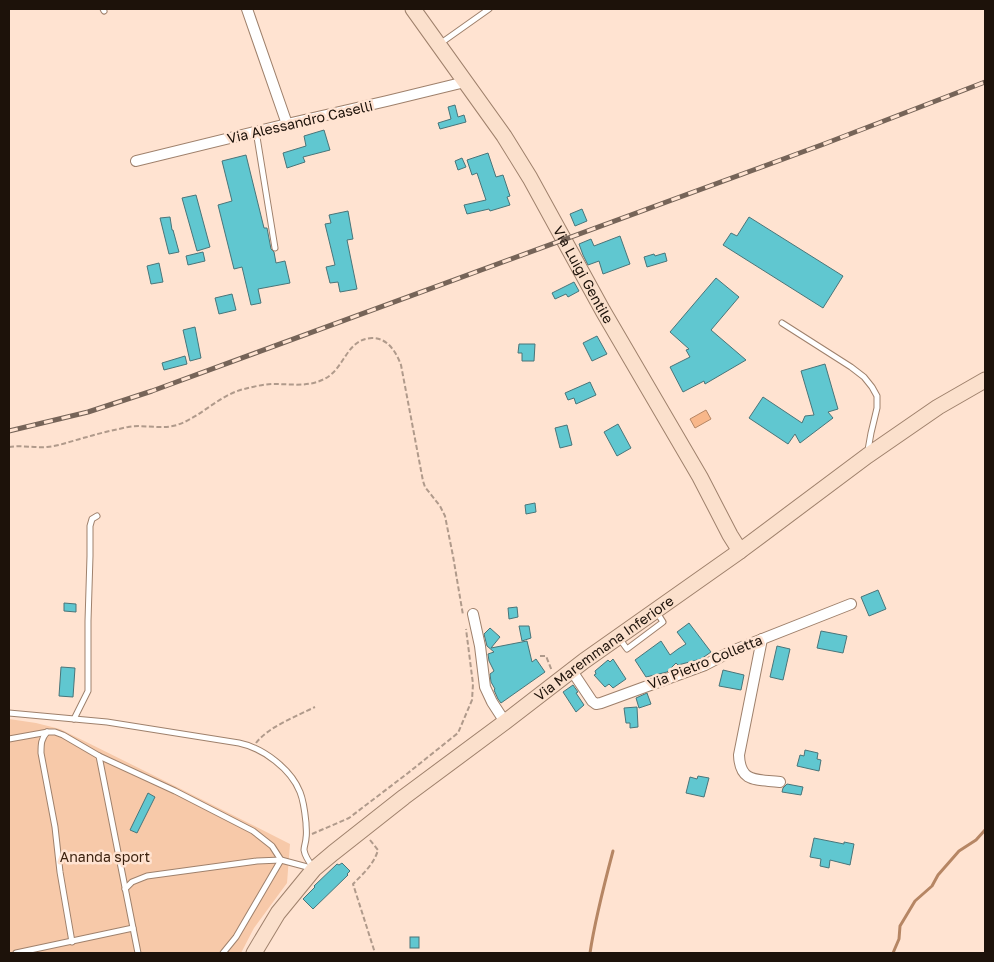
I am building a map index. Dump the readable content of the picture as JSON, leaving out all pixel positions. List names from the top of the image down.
{
  "streets": {
    "main road": ["Via Luigi Gentile", "Via Maremmana Inferiore"],
    "street": ["Via Alessandro Caselli", "Via Pietro Colletta"]
  },
  "crossings": [
    ["Via Alessandro Caselli", "Via Luigi Gentile"],
    ["Via Luigi Gentile", "Via Maremmana Inferiore"],
    ["Via Maremmana Inferiore", "Via Pietro Colletta"]
  ],
  "parks": ["Ananda sport"]
}
